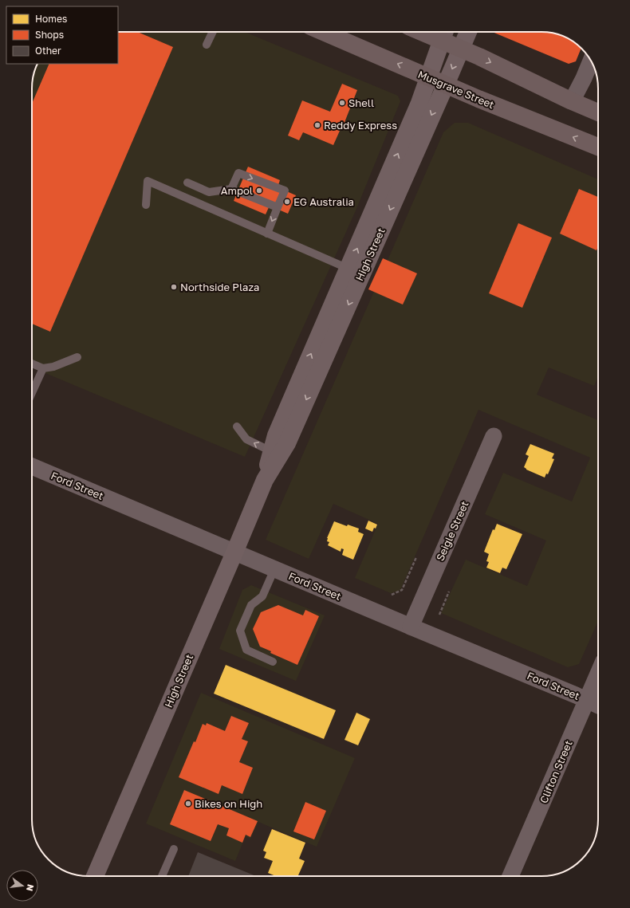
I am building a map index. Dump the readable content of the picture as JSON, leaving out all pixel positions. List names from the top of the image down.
{
  "streets": {
    "main road": ["Musgrave Street", "High Street"],
    "street": ["Ford Street", "Seigle Street", "Clifton Street"]
  },
  "crossings": [
    ["Musgrave Street", "High Street"],
    ["High Street", "Ford Street"],
    ["Ford Street", "Seigle Street"],
    ["Ford Street", "Clifton Street"]
  ],
  "places": [
    "Shell",
    "Reddy Express",
    "Ampol",
    "EG Australia",
    "Northside Plaza",
    "Bikes on High"
  ],
  "legend": ["Homes", "Shops", "Other"],
  "north": "right"
}
